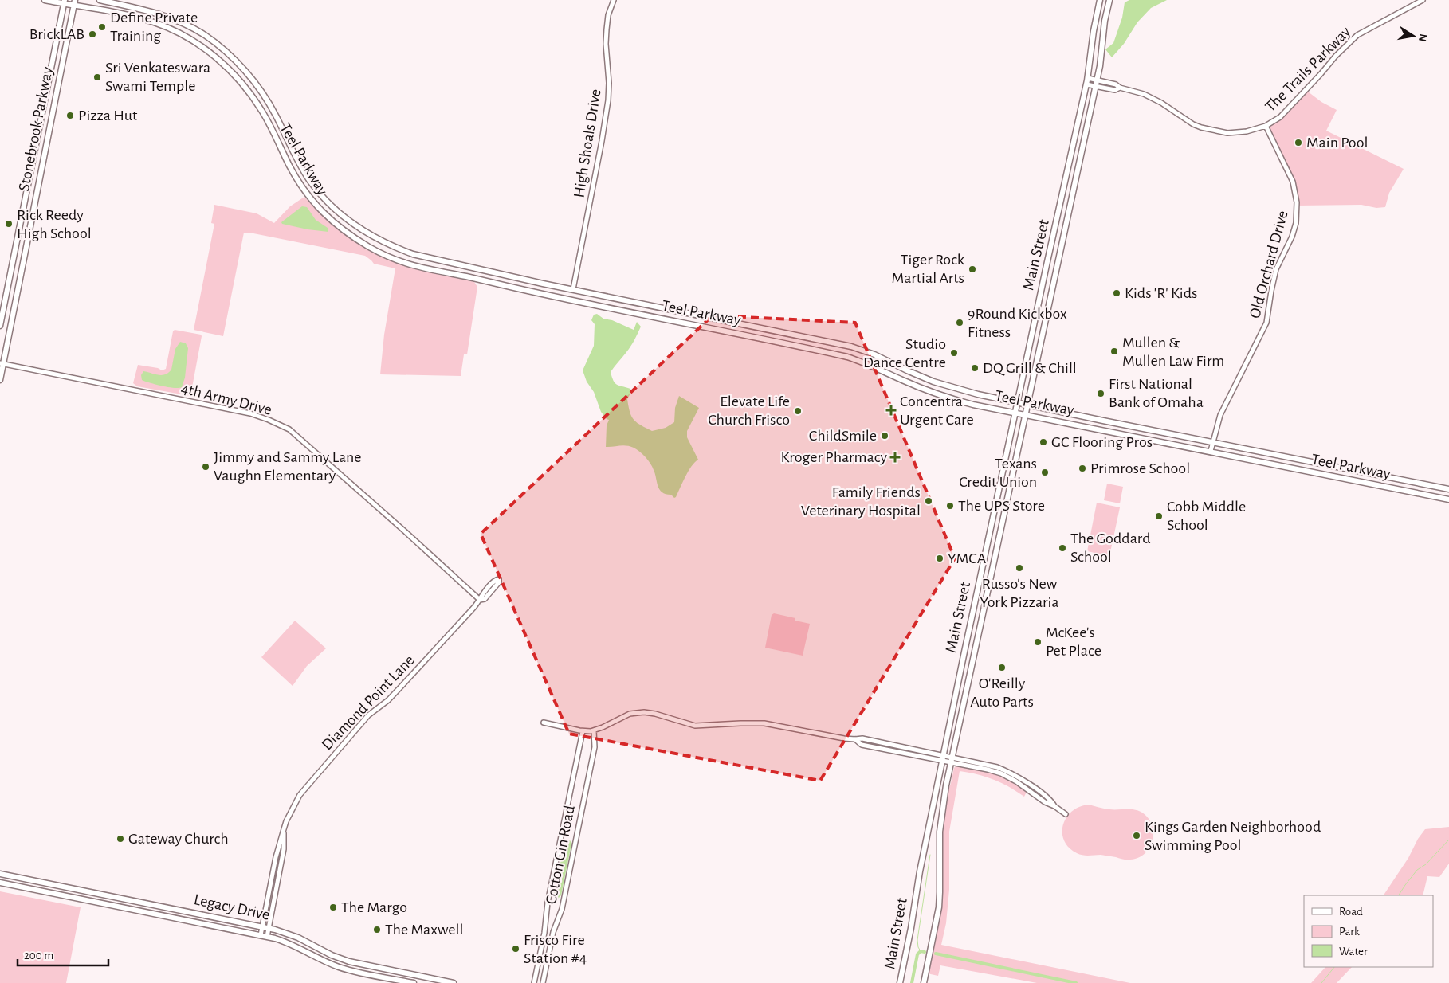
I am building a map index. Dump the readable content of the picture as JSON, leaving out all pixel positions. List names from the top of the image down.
{
  "streets": {
    "main road": [
      "Stonebrook Parkway",
      "Teel Parkway",
      "Main Street",
      "Legacy Drive"
    ],
    "street": [
      "The Trails Parkway",
      "High Shoals Drive",
      "Old Orchard Drive",
      "4th Army Drive",
      "Diamond Point Lane",
      "Cotton Gin Road"
    ]
  },
  "crossings": [
    ["The Trails Parkway", "Main Street"],
    ["The Trails Parkway", "Old Orchard Drive"],
    ["Stonebrook Parkway", "Teel Parkway"],
    ["Stonebrook Parkway", "4th Army Drive"],
    ["High Shoals Drive", "Teel Parkway"],
    ["Teel Parkway", "Main Street"],
    ["Teel Parkway", "Old Orchard Drive"],
    ["4th Army Drive", "Diamond Point Lane"],
    ["Diamond Point Lane", "Legacy Drive"]
  ],
  "places": {
    "other": [
      "Define Private Training",
      "BrickLAB",
      "Sri Venkateswara Swami Temple",
      "Pizza Hut",
      "Main Pool",
      "Rick Reedy High School",
      "Tiger Rock Martial Arts",
      "Kids 'R' Kids",
      "9Round Kickbox Fitness",
      "Mullen & Mullen Law Firm",
      "Studio Dance Centre",
      "DQ Grill & Chill",
      "First National Bank of Omaha",
      "Elevate Life Church Frisco",
      "ChildSmile",
      "GC Flooring Pros",
      "Jimmy and Sammy Lane Vaughn Elementary",
      "Primrose School",
      "Texans Credit Union",
      "Family Friends Veterinary Hospital",
      "The UPS Store",
      "Cobb Middle School",
      "The Goddard School",
      "YMCA",
      "Russo's New York Pizzaria",
      "McKee's Pet Place",
      "O'Reilly Auto Parts",
      "Kings Garden Neighborhood Swimming Pool",
      "Gateway Church",
      "The Margo",
      "The Maxwell",
      "Frisco Fire Station #4"
    ],
    "health": ["Concentra Urgent Care", "Kroger Pharmacy"]
  },
  "legend": ["Road", "Park", "Water"],
  "scale_bar": "200 m",
  "north": "right"
}
